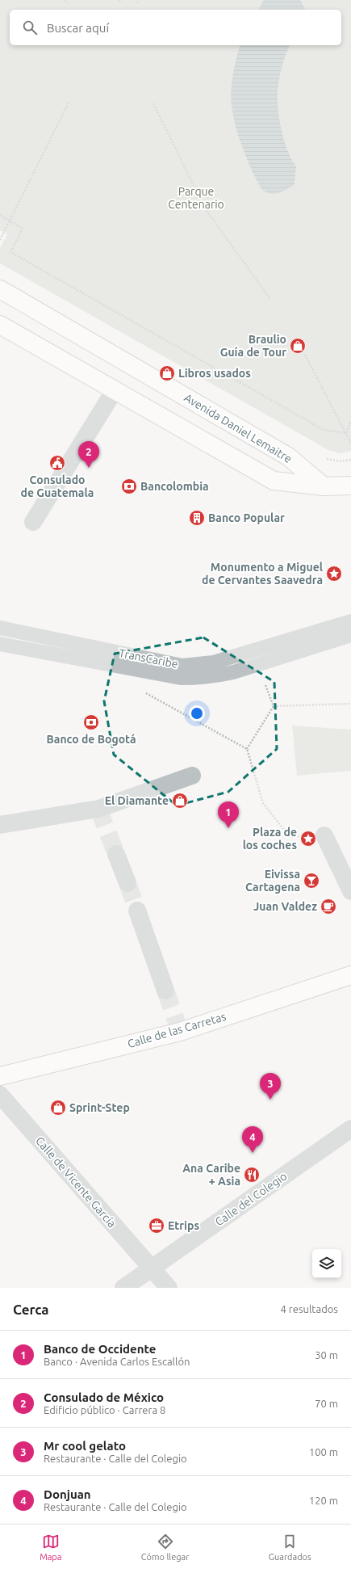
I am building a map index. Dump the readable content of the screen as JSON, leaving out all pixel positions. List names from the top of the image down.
{
  "streets": {
    "main road": ["Avenida Daniel Lemaitre", "Calle de las Carretas"],
    "street": ["Calle de Vicente García", "Calle del Colegio"],
    "lane": ["TransCaribe"]
  },
  "crossings": [
    ["Calle de Vicente García", "Calle del Colegio"]
  ],
  "parks": ["Parque Centenario"],
  "places": {
    "shop": [
      "Braulio Guía de Tour",
      "Libros usados",
      "El Diamante",
      "Sprint-Step"
    ],
    "public building": ["Consulado de Guatemala"],
    "bank": ["Bancolombia", "Banco de Bogotá"],
    "building": ["Banco Popular"],
    "place": ["Monumento a Miguel de Cervantes Saavedra", "Plaza de los coches"],
    "bar": ["Eivissa Cartagena"],
    "cafe": ["Juan Valdez"],
    "restaurant": ["Ana Caribe + Asia"],
    "office": ["Etrips"]
  },
  "page": {
    "search": "Buscar aquí",
    "pins": [
      "2",
      "1",
      "3",
      "4"
    ],
    "heading": ["Cerca", "4 resultados"],
    "list": [
      {
        "mark": "1",
        "name": "Banco de Occidente",
        "note": "Banco · Avenida Carlos Escallón",
        "value": "30 m"
      },
      {
        "mark": "2",
        "name": "Consulado de México",
        "note": "Edificio público · Carrera 8",
        "value": "70 m"
      },
      {
        "mark": "3",
        "name": "Mr cool gelato",
        "note": "Restaurante · Calle del Colegio",
        "value": "100 m"
      },
      {
        "mark": "4",
        "name": "Donjuan",
        "note": "Restaurante · Calle del Colegio",
        "value": "120 m"
      }
    ],
    "nav": ["Mapa", "Cómo llegar", "Guardados"]
  }
}
